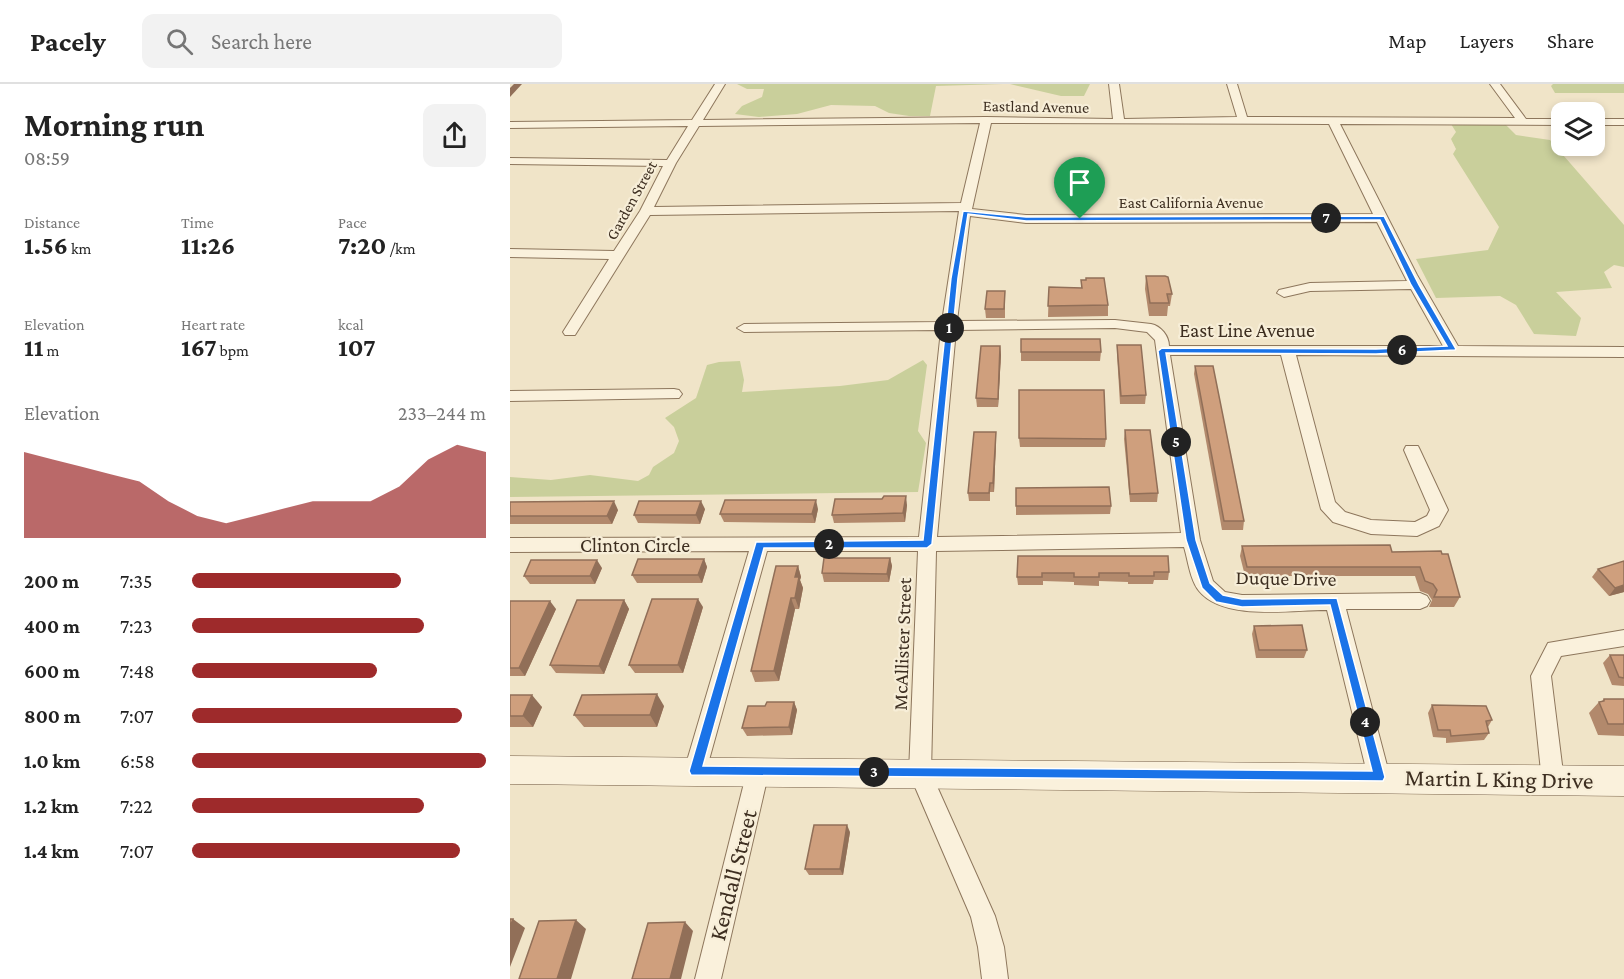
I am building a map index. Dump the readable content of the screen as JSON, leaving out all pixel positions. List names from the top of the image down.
{
  "streets": {
    "main road": ["Martin L King Drive"],
    "street": [
      "Eastland Avenue",
      "Garden Street",
      "East California Avenue",
      "East Line Avenue",
      "Clinton Circle",
      "Duque Drive",
      "McAllister Street",
      "Kendall Street"
    ]
  },
  "crossings": [
    ["Eastland Avenue", "Garden Street"],
    ["Eastland Avenue", "McAllister Street"],
    ["Garden Street", "East California Avenue"],
    ["East California Avenue", "McAllister Street"],
    ["East Line Avenue", "Duque Drive"],
    ["East Line Avenue", "McAllister Street"],
    ["Clinton Circle", "McAllister Street"],
    ["McAllister Street", "Martin L King Drive"],
    ["Martin L King Drive", "Kendall Street"]
  ],
  "page": {
    "header": "Pacely",
    "search": "Search here",
    "nav": ["Map", "Layers", "Share"],
    "heading": ["Morning run", "08:59"],
    "stats": [
      ["Distance", "1.56 km"],
      ["Time", "11:26"],
      ["Pace", "7:20 /km"],
      ["Elevation", "11 m"],
      ["Heart rate", "167 bpm"],
      ["kcal", "107"]
    ],
    "pins": [
      "7",
      "1",
      "6",
      "5",
      "2",
      "4",
      "3"
    ],
    "chart": ["Elevation", "233–244 m"],
    "list": [
      {
        "name": "200 m",
        "note": "7:35"
      },
      {
        "name": "400 m",
        "note": "7:23"
      },
      {
        "name": "600 m",
        "note": "7:48"
      },
      {
        "name": "800 m",
        "note": "7:07"
      },
      {
        "name": "1.0 km",
        "note": "6:58"
      },
      {
        "name": "1.2 km",
        "note": "7:22"
      },
      {
        "name": "1.4 km",
        "note": "7:07"
      }
    ]
  }
}
